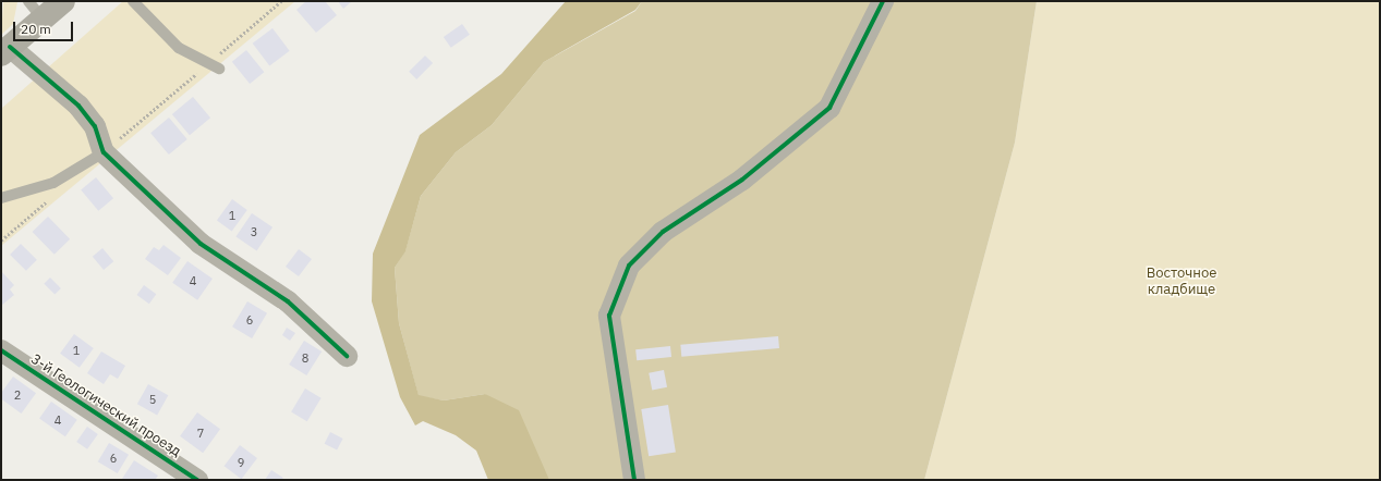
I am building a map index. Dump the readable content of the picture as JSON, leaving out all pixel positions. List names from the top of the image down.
{
  "streets": {
    "street": ["3-й Геологический проезд"]
  },
  "parks": ["Восточное кладбище"],
  "house_numbers": [
    "1",
    "3",
    "4",
    "6",
    "1",
    "8",
    "2",
    "5",
    "4",
    "7",
    "6",
    "9"
  ],
  "scale_bar": "20 m"
}
